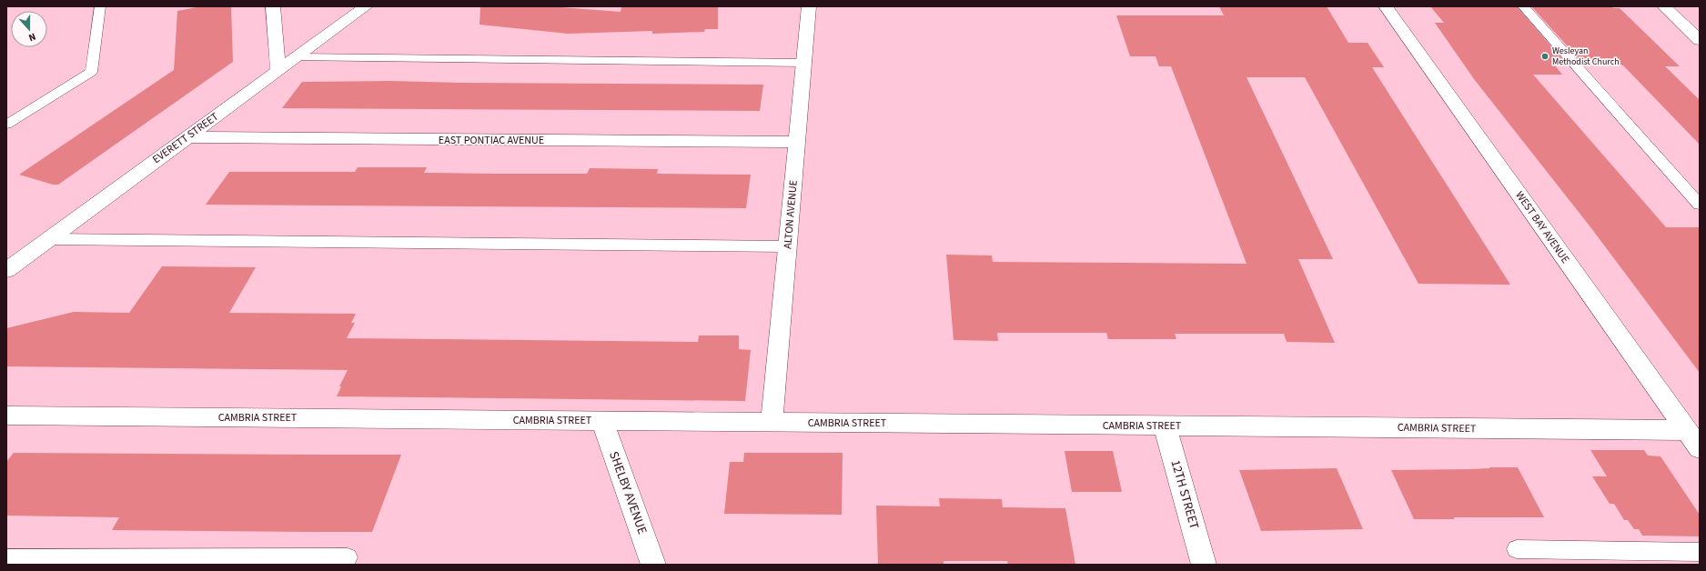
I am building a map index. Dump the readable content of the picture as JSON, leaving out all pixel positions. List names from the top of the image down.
{
  "streets": {
    "street": [
      "EVERETT STREET",
      "EAST PONTIAC AVENUE",
      "ALTON AVENUE",
      "WEST BAY AVENUE",
      "CAMBRIA STREET",
      "SHELBY AVENUE",
      "12TH STREET"
    ]
  },
  "crossings": [
    ["EVERETT STREET", "EAST PONTIAC AVENUE"],
    ["EAST PONTIAC AVENUE", "ALTON AVENUE"],
    ["ALTON AVENUE", "CAMBRIA STREET"],
    ["WEST BAY AVENUE", "CAMBRIA STREET"],
    ["CAMBRIA STREET", "SHELBY AVENUE"],
    ["CAMBRIA STREET", "12TH STREET"]
  ],
  "places": ["Wesleyan Methodist Church"],
  "north": "bottom"
}
